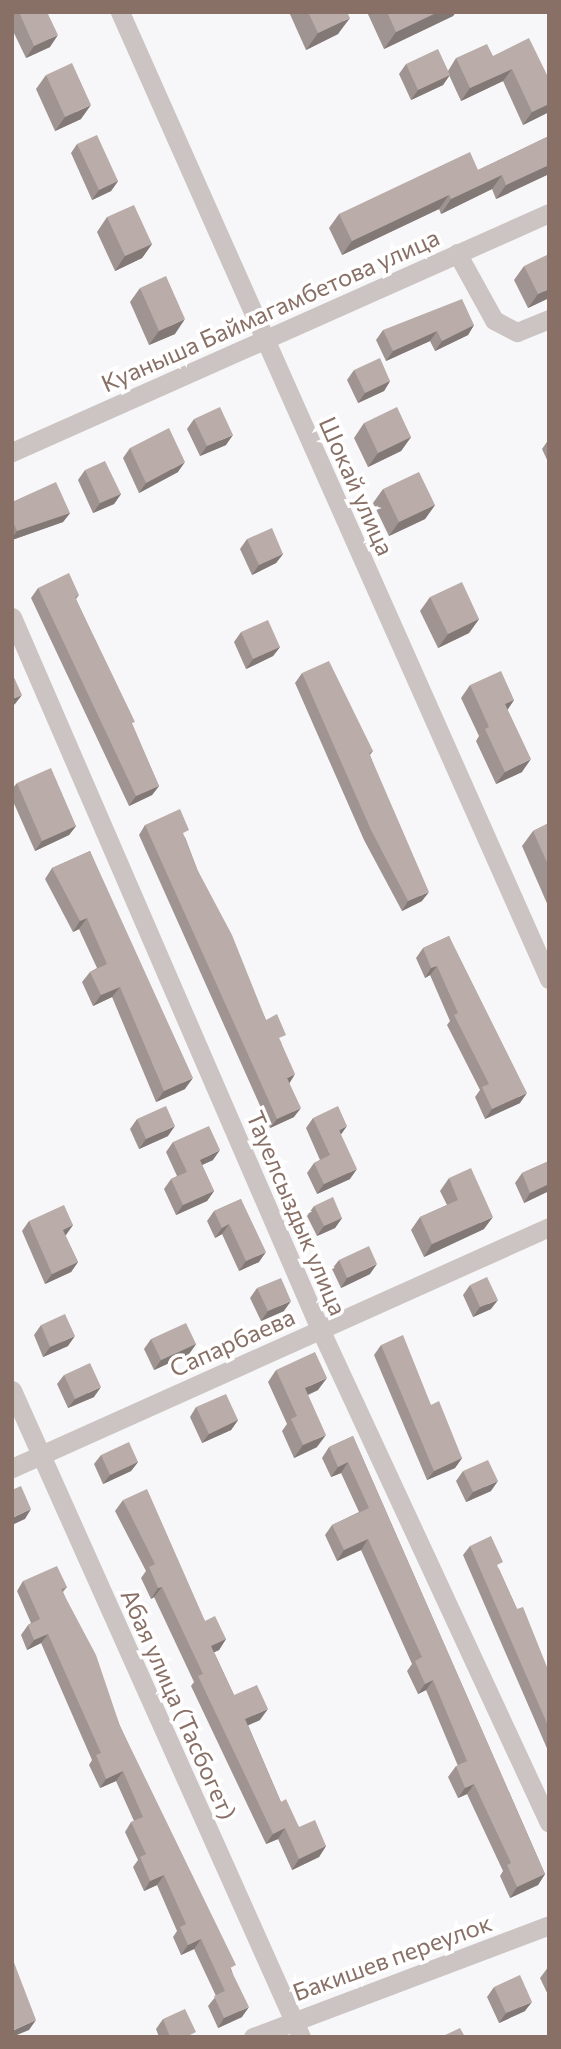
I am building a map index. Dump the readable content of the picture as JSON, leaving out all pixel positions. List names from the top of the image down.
{
  "streets": {
    "street": [
      "Куаныша Баймагамбетова улица",
      "Шокай улица",
      "Тауелсыздык улица",
      "Сапарбаева",
      "Абая улица (Тасбогет)",
      "Бакишев переулок"
    ]
  },
  "crossings": [
    ["Куаныша Баймагамбетова улица", "Шокай улица"],
    ["Тауелсыздык улица", "Сапарбаева"],
    ["Сапарбаева", "Абая улица (Тасбогет)"],
    ["Абая улица (Тасбогет)", "Бакишев переулок"]
  ]
}
